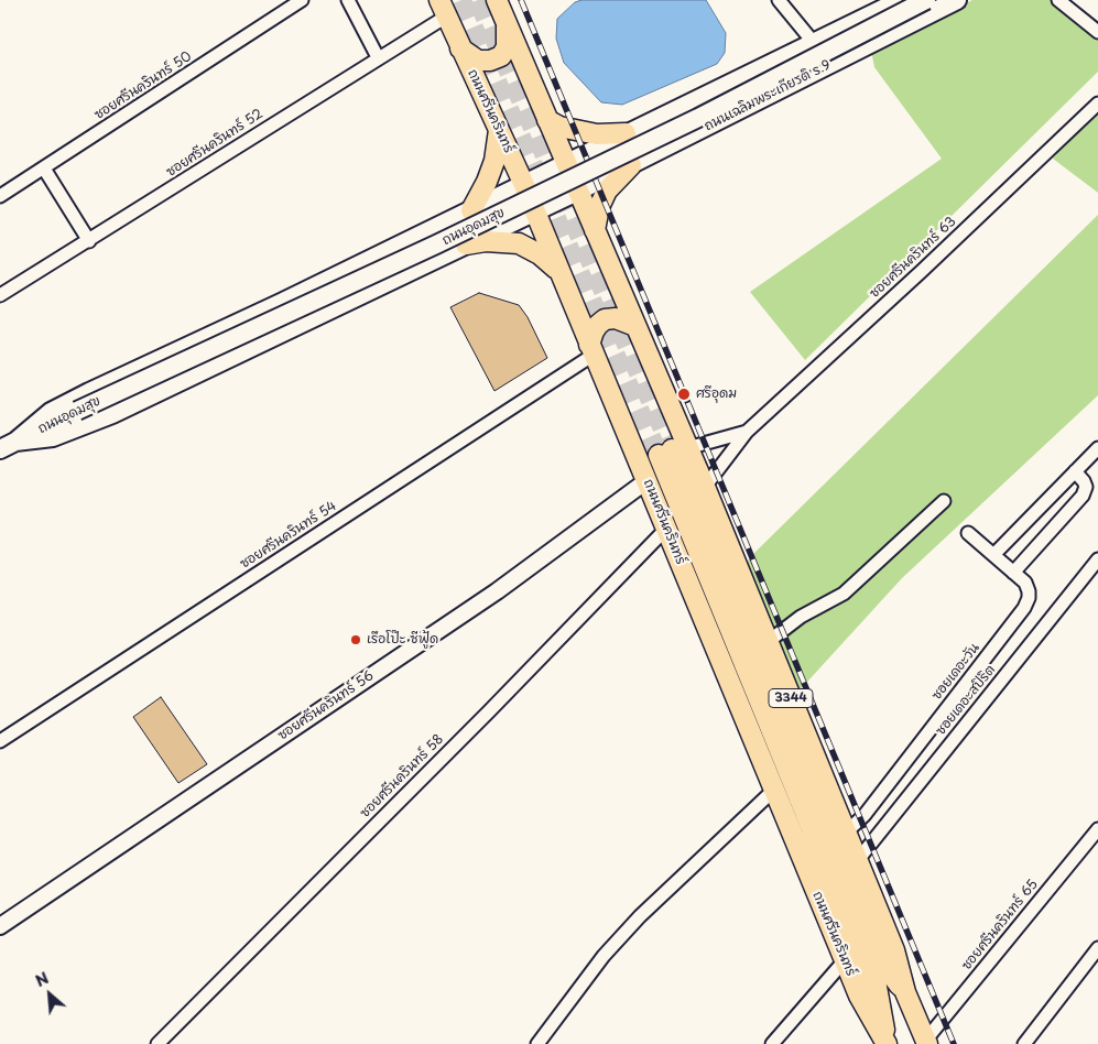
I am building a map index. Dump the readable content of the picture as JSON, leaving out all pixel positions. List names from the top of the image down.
{
  "streets": {
    "main road": [
      "ถนนเฉลิมพระเกียรติ ร.9",
      "ถนนศรีนครินทร์",
      "ถนนอุดมสุข",
      "3344"
    ],
    "street": [
      "ซอยศรีนครินทร์ 50",
      "ซอยศรีนครินทร์ 52",
      "ซอยศรีนครินทร์ 63",
      "ซอยศรีนครินทร์ 54",
      "ซอยเดอะวัน",
      "ซอยเดอะสปิริต",
      "ซอยศรีนครินทร์ 56",
      "ซอยศรีนครินทร์ 58",
      "ซอยศรีนครินทร์ 65"
    ]
  },
  "crossings": [
    ["ถนนเฉลิมพระเกียรติ ร.9", "ถนนศรีนครินทร์"],
    ["ถนนเฉลิมพระเกียรติ ร.9", "ถนนอุดมสุข"],
    ["ถนนศรีนครินทร์", "ซอยศรีนครินทร์ 52"],
    ["ถนนศรีนครินทร์", "ถนนอุดมสุข"],
    ["ถนนศรีนครินทร์", "ซอยศรีนครินทร์ 63"],
    ["ถนนศรีนครินทร์", "ซอยศรีนครินทร์ 54"],
    ["ถนนศรีนครินทร์", "ซอยเดอะวัน"],
    ["ถนนศรีนครินทร์", "ซอยเดอะสปิริต"],
    ["ถนนศรีนครินทร์", "ซอยศรีนครินทร์ 56"],
    ["ถนนศรีนครินทร์", "ซอยศรีนครินทร์ 58"],
    ["ถนนศรีนครินทร์", "ซอยศรีนครินทร์ 65"]
  ],
  "places": ["ศรีอุดม", "เรือโป๊ะ ซีฟู้ด"],
  "north": "top left"
}
